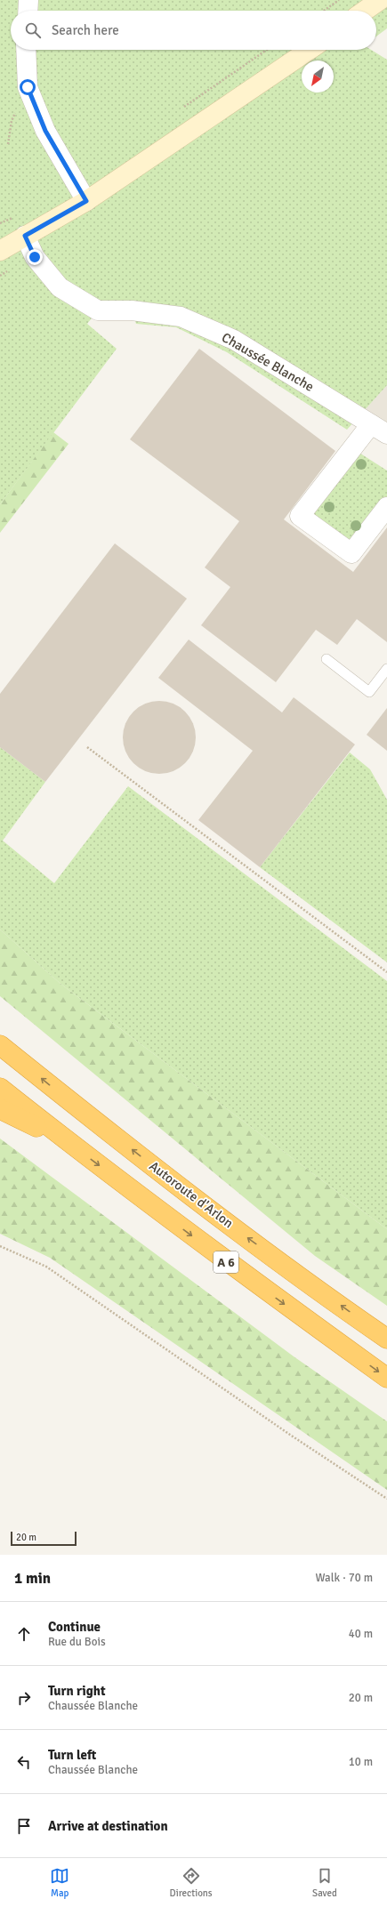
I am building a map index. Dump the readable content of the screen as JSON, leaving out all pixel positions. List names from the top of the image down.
{
  "streets": {
    "highway": ["Autoroute d'Arlon", "A 6"],
    "street": ["Chaussée Blanche"]
  },
  "scale_bar": "20 m",
  "north": "bottom left",
  "page": {
    "search": "Search here",
    "scale": "20 m",
    "heading": ["1 min", "Walk · 70 m"],
    "list": [
      ["Continue", "Rue du Bois", "40 m"],
      ["Turn right", "Chaussée Blanche", "20 m"],
      ["Turn left", "Chaussée Blanche", "10 m"],
      "Arrive at destination"
    ],
    "nav": ["Map", "Directions", "Saved"]
  }
}
